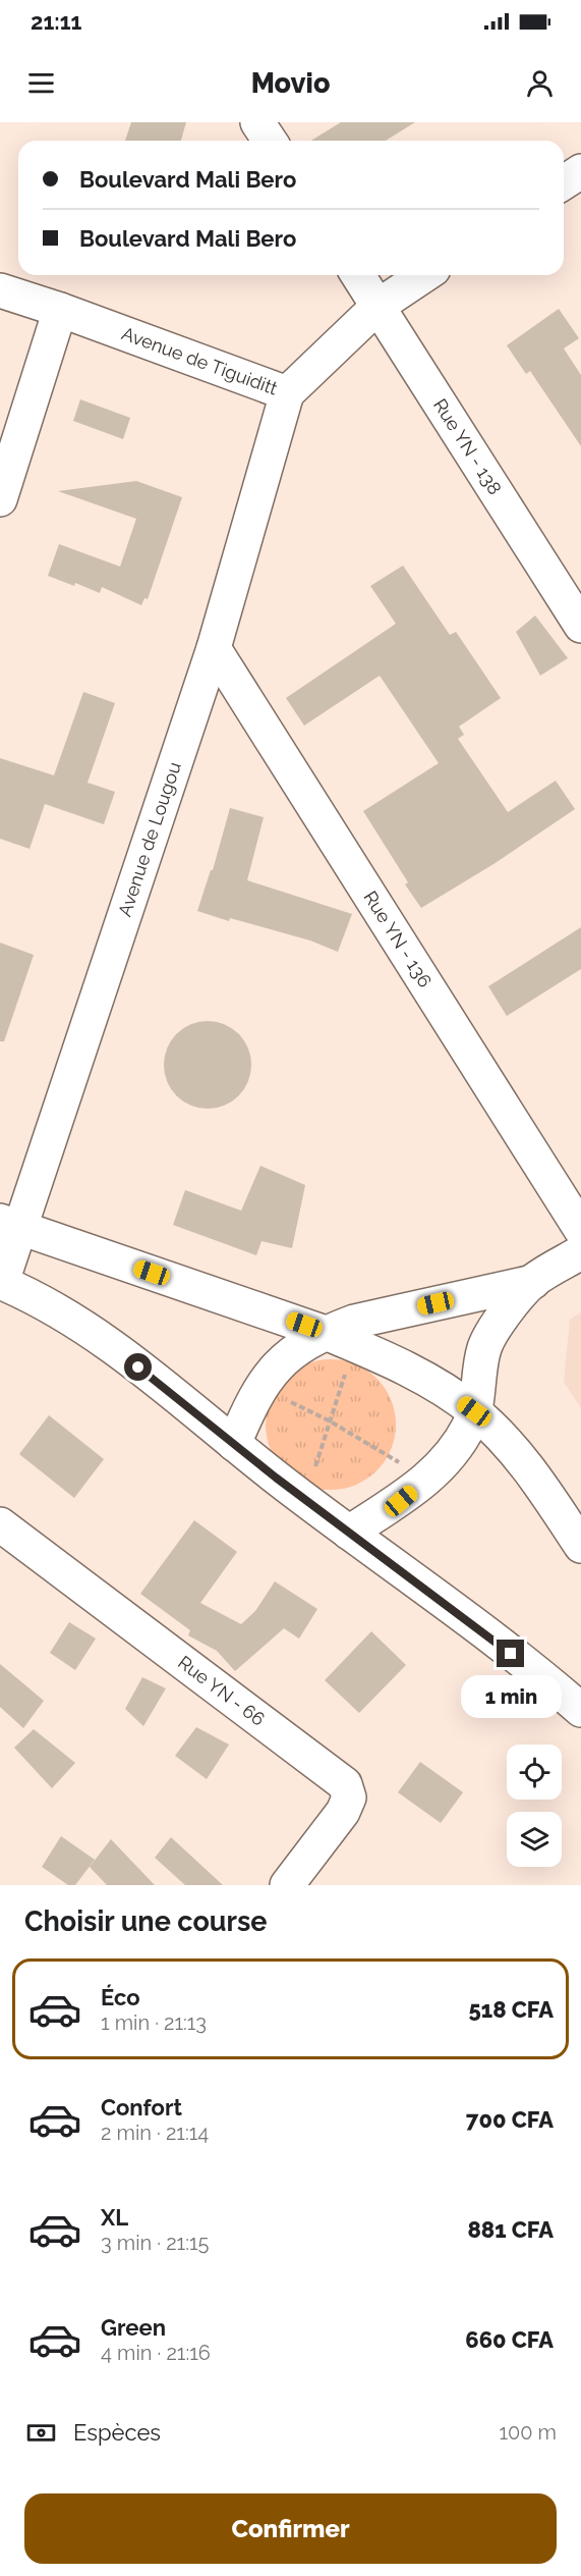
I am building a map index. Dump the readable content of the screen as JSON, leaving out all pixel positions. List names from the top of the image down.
{
  "streets": {
    "street": [
      "Avenue de Tiguiditt",
      "Rue YN - 138",
      "Avenue de Lougou",
      "Rue YN - 136",
      "Rue YN - 66"
    ]
  },
  "crossings": [
    ["Avenue de Tiguiditt", "Rue YN - 138"],
    ["Avenue de Tiguiditt", "Avenue de Lougou"],
    ["Avenue de Lougou", "Rue YN - 136"]
  ],
  "page": {
    "status": "21:11",
    "header": "Movio",
    "banner": ["Boulevard Mali Bero", "Boulevard Mali Bero"],
    "bubble": "1 min",
    "heading": "Choisir une course",
    "list": [
      {
        "name": "Éco",
        "note": "1 min · 21:13",
        "value": "518 CFA"
      },
      {
        "name": "Confort",
        "note": "2 min · 21:14",
        "value": "700 CFA"
      },
      {
        "name": "XL",
        "note": "3 min · 21:15",
        "value": "881 CFA"
      },
      {
        "name": "Green",
        "note": "4 min · 21:16",
        "value": "660 CFA"
      }
    ],
    "pay": ["Espèces", "100 m"],
    "buttons": "Confirmer"
  }
}
